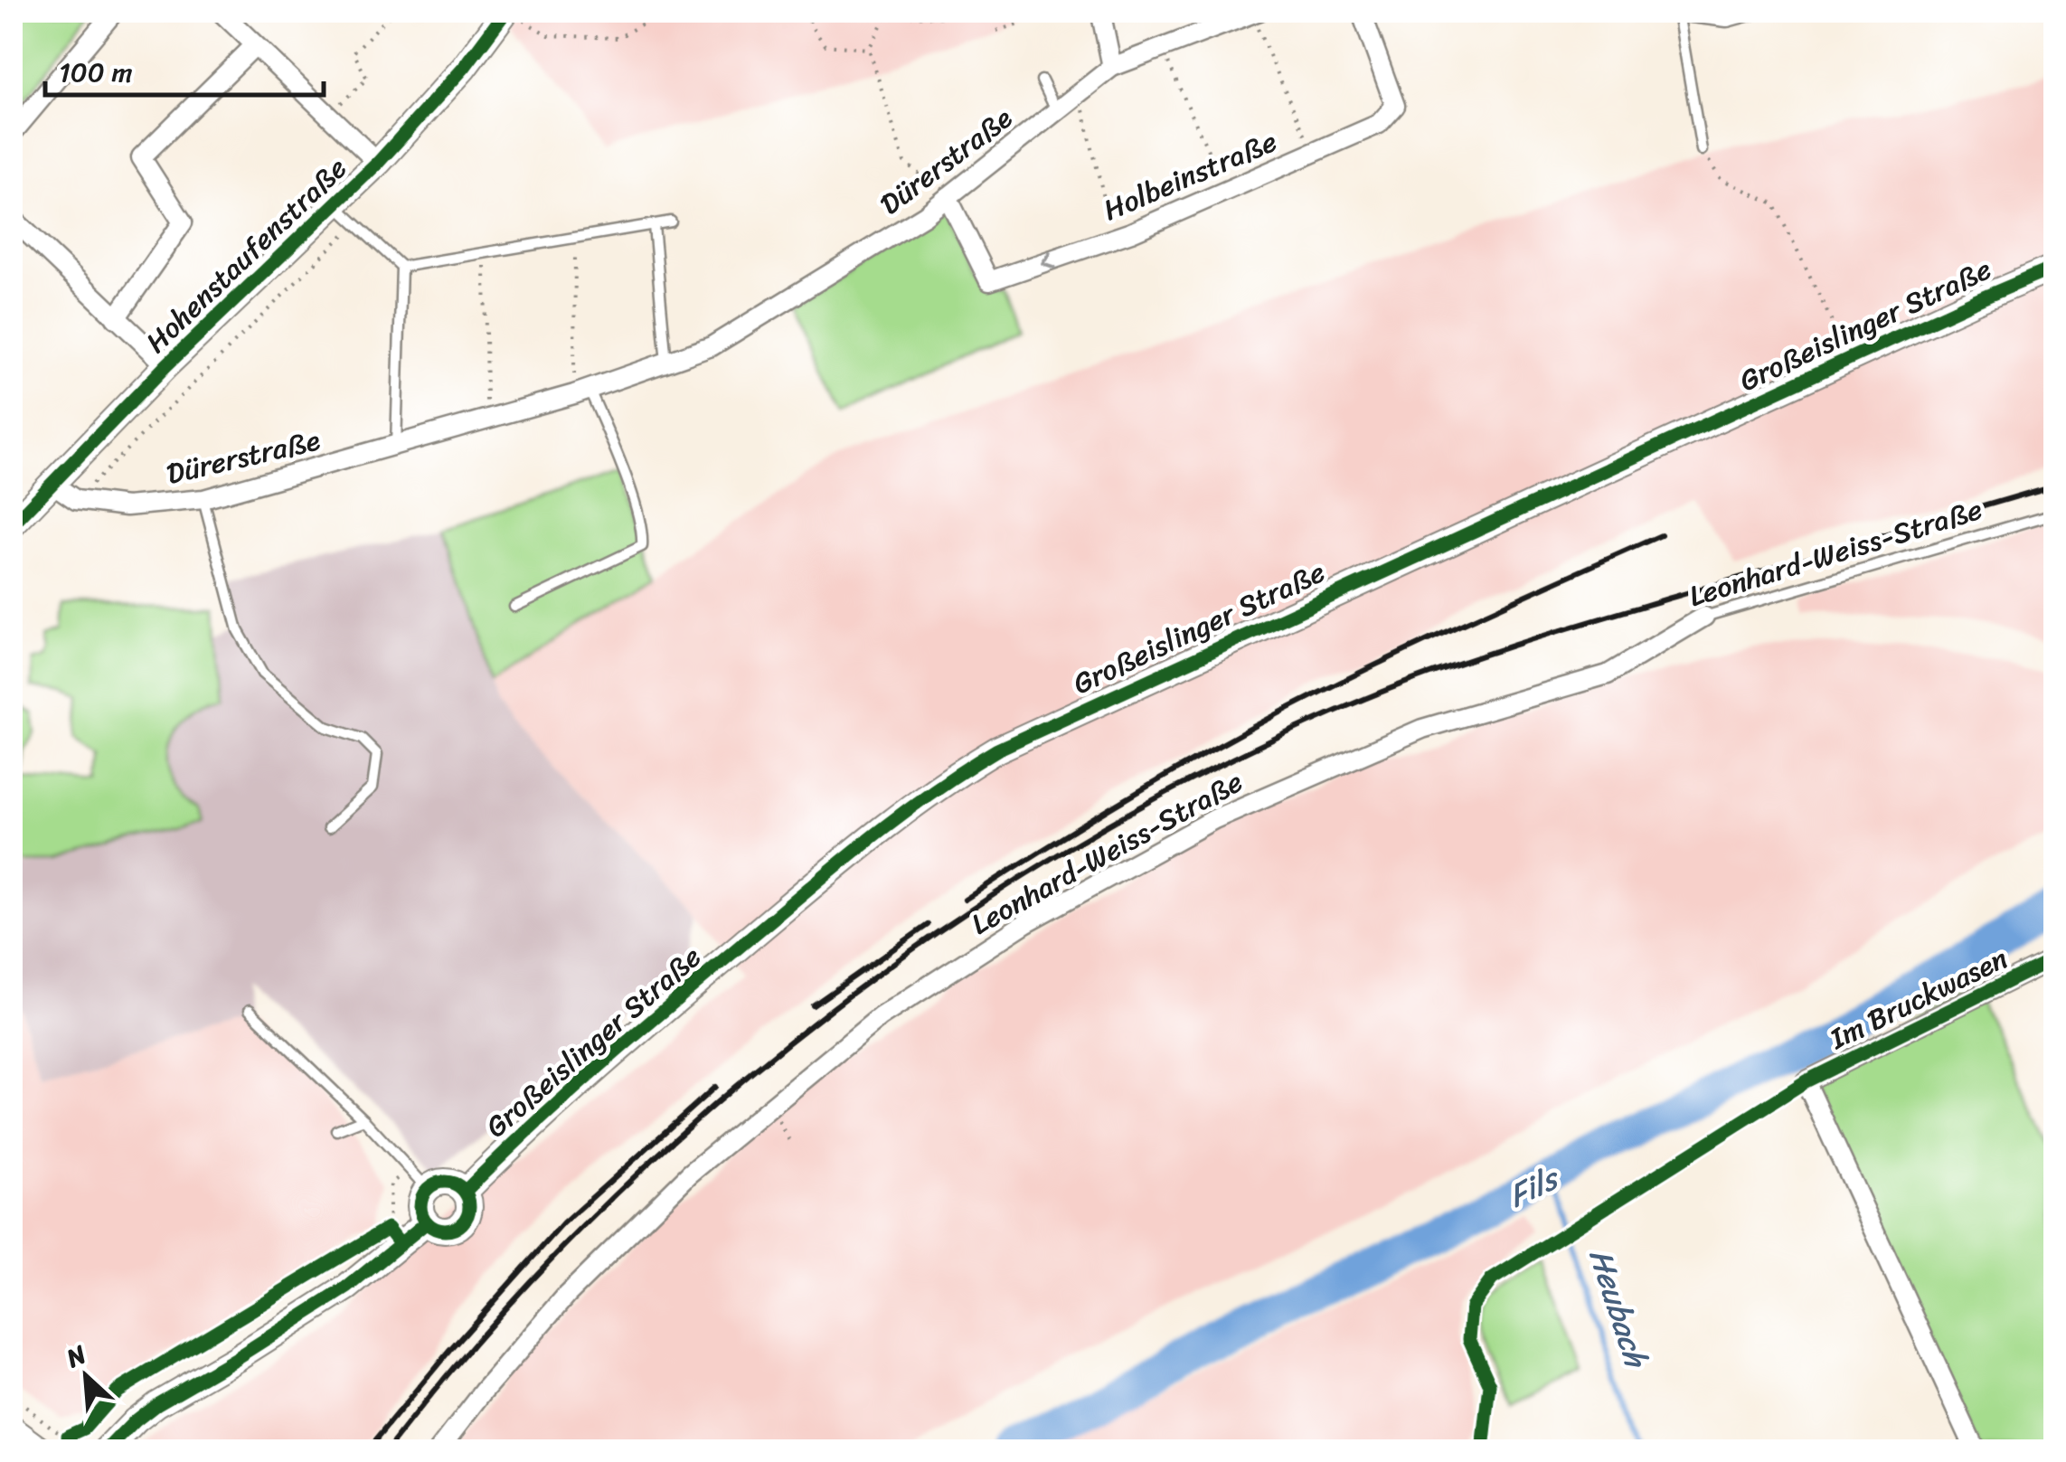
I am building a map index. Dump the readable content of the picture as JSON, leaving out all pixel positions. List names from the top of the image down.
{
  "streets": {
    "main road": ["Hohenstaufenstraße", "Großeislinger Straße"],
    "street": [
      "Dürerstraße",
      "Holbeinstraße",
      "Leonhard-Weiss-Straße",
      "Im Bruckwasen"
    ]
  },
  "crossings": [
    ["Dürerstraße", "Holbeinstraße"],
    ["Dürerstraße", "Hohenstaufenstraße"]
  ],
  "water": ["Fils", "Heubach"],
  "scale_bar": "100 m",
  "north": "top left"
}
